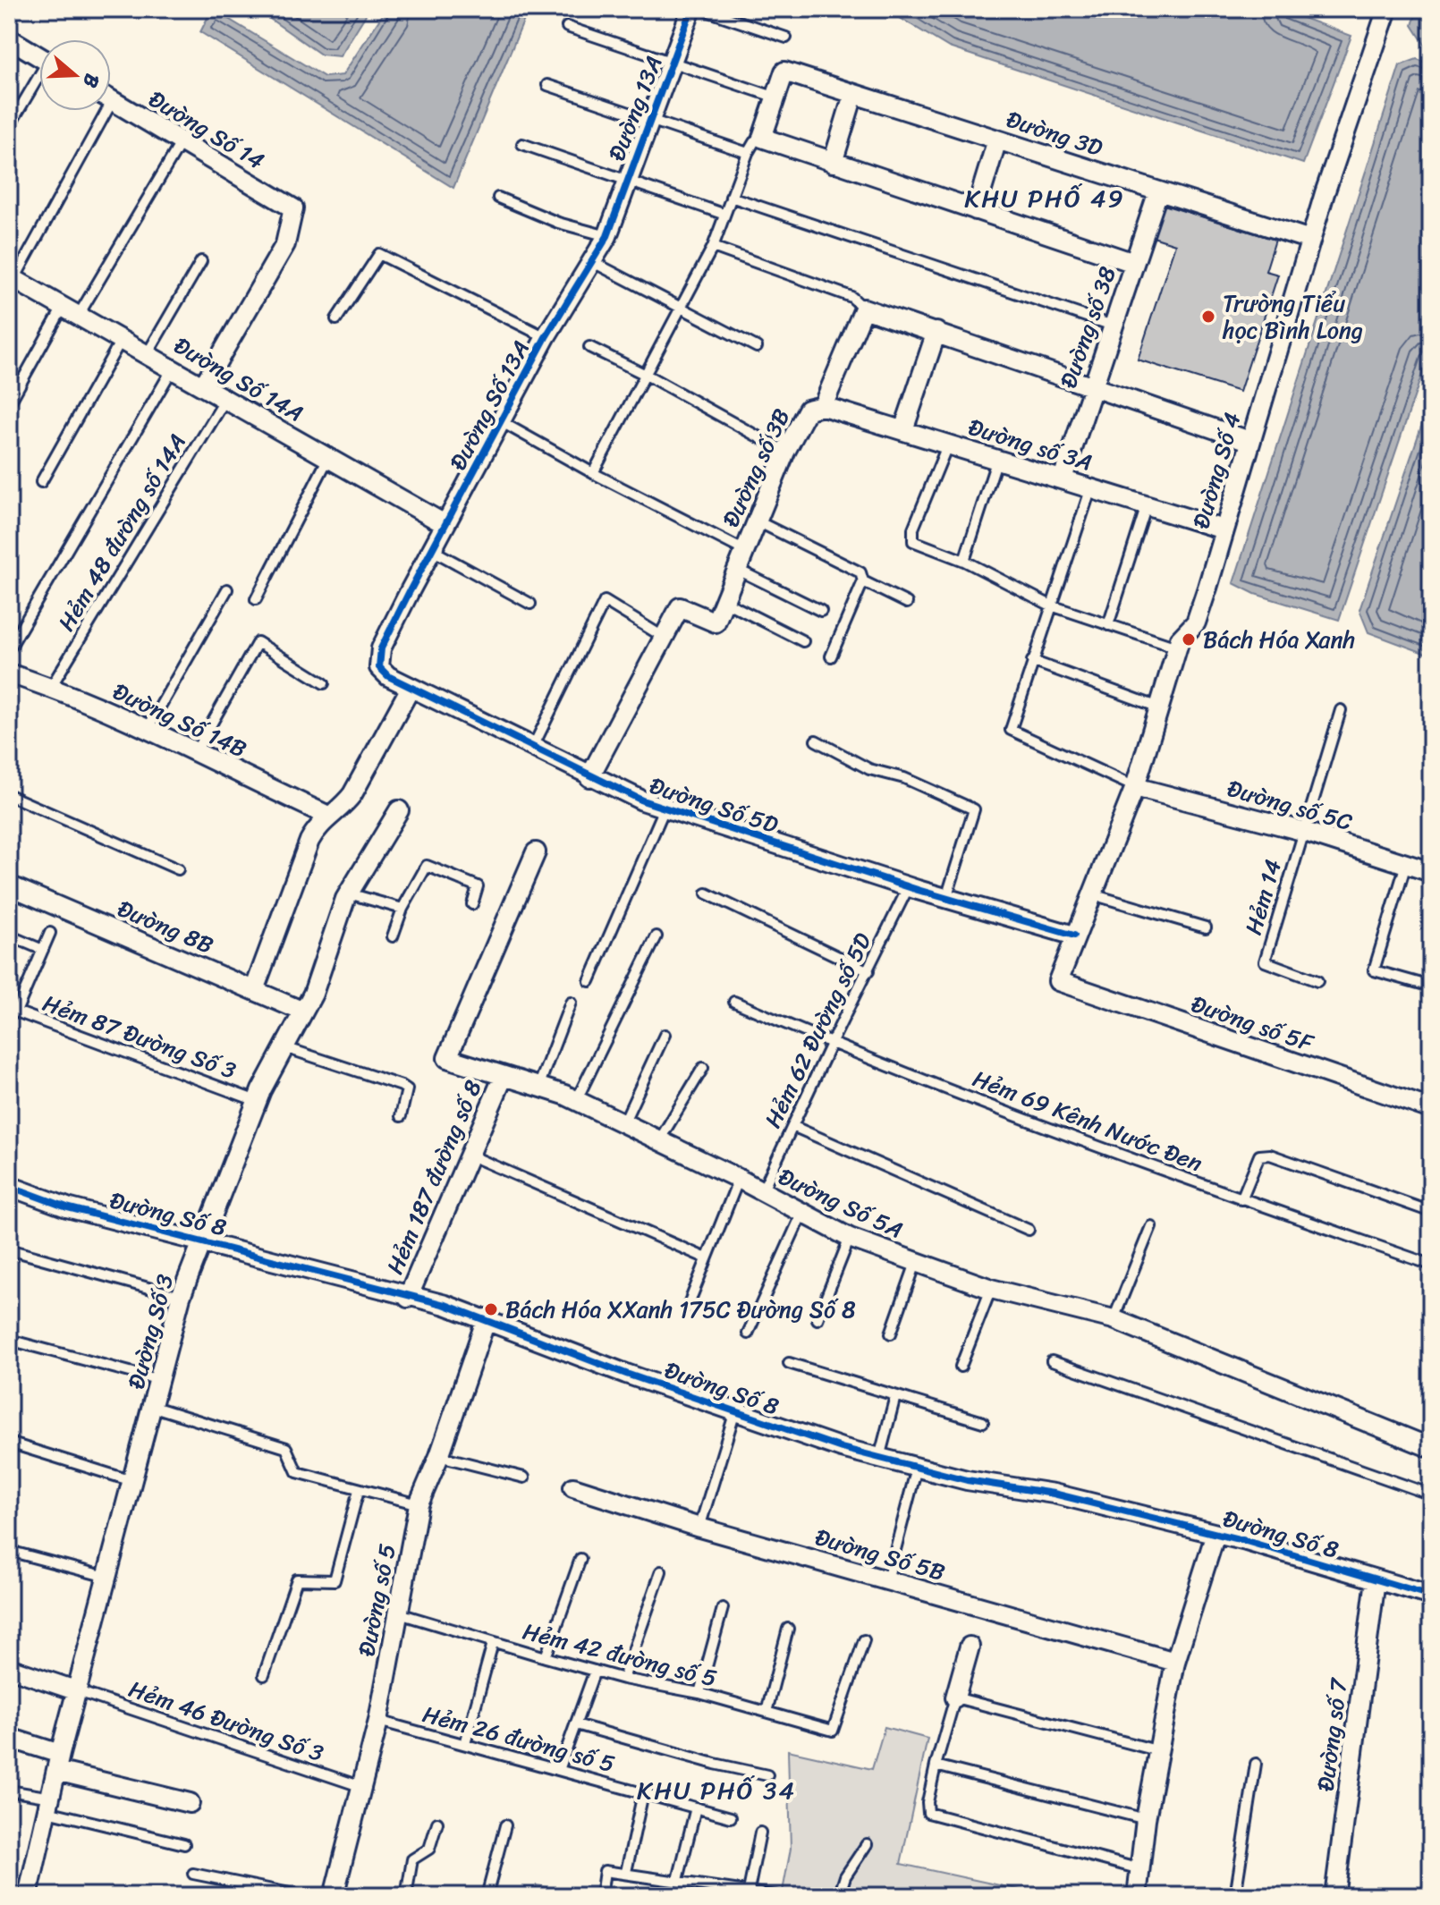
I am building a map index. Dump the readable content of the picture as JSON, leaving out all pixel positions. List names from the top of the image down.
{
  "streets": {
    "street": [
      "Đường 13A",
      "Đường Số 14",
      "Đường 3D",
      "Đường số 38",
      "Đường Số 14A",
      "Đường Số 13A",
      "Đường số 3A",
      "Đường số 3B",
      "Đường Số 4",
      "Đường Số 14B",
      "Đường Số 5D",
      "Đường số 5C",
      "Đường 8B",
      "Đường số 5F",
      "Hẻm 187 đường số 8",
      "Đường Số 5A",
      "Đường Số 8",
      "Đường Số 3",
      "Đường Số 5B",
      "Đường số 5",
      "Đường số 7"
    ],
    "lane": [
      "Hẻm 48 đường số 14A",
      "Hẻm 14",
      "Hẻm 62 Đường số 5D",
      "Hẻm 87 Đường Số 3",
      "Hẻm 69 Kênh Nước Đen",
      "Hẻm 42 đường số 5",
      "Hẻm 46 Đường Số 3",
      "Hẻm 26 đường số 5"
    ]
  },
  "crossings": [
    ["Đường 13A", "Đường Số 13A"],
    ["Đường Số 14", "Đường Số 14A"],
    ["Đường 3D", "Đường số 38"],
    ["Đường 3D", "Đường Số 4"],
    ["Đường số 38", "Đường số 3A"],
    ["Đường Số 14A", "Đường Số 13A"],
    ["Đường Số 14A", "Hẻm 48 đường số 14A"],
    ["Đường Số 13A", "Đường Số 5D"],
    ["Đường số 3A", "Đường số 3B"],
    ["Đường số 3A", "Đường Số 4"],
    ["Đường số 3B", "Đường Số 5D"],
    ["Đường Số 4", "Đường Số 5D"],
    ["Đường Số 4", "Đường số 5C"],
    ["Đường Số 4", "Đường số 5F"],
    ["Hẻm 48 đường số 14A", "Đường Số 14B"],
    ["Đường Số 5D", "Đường số 5F"],
    ["Đường Số 5D", "Hẻm 62 Đường số 5D"],
    ["Đường số 5C", "Hẻm 14"],
    ["Đường 8B", "Đường Số 3"],
    ["Hẻm 62 Đường số 5D", "Hẻm 69 Kênh Nước Đen"],
    ["Hẻm 62 Đường số 5D", "Đường Số 5A"],
    ["Hẻm 87 Đường Số 3", "Đường Số 3"],
    ["Hẻm 187 đường số 8", "Đường Số 5A"],
    ["Hẻm 187 đường số 8", "Đường Số 8"],
    ["Đường Số 8", "Đường Số 3"],
    ["Đường Số 8", "Đường số 5"],
    ["Đường Số 8", "Đường số 7"],
    ["Đường Số 3", "Hẻm 46 Đường Số 3"],
    ["Đường số 5", "Hẻm 42 đường số 5"],
    ["Đường số 5", "Hẻm 46 Đường Số 3"],
    ["Đường số 5", "Hẻm 26 đường số 5"]
  ],
  "districts": ["KHU PHỐ 49", "KHU PHỐ 34"],
  "places": ["Trường Tiểu học Bình Long", "Bách Hóa Xanh", "Bách Hóa XXanh 175C Đường Số 8"],
  "north": "right"
}
